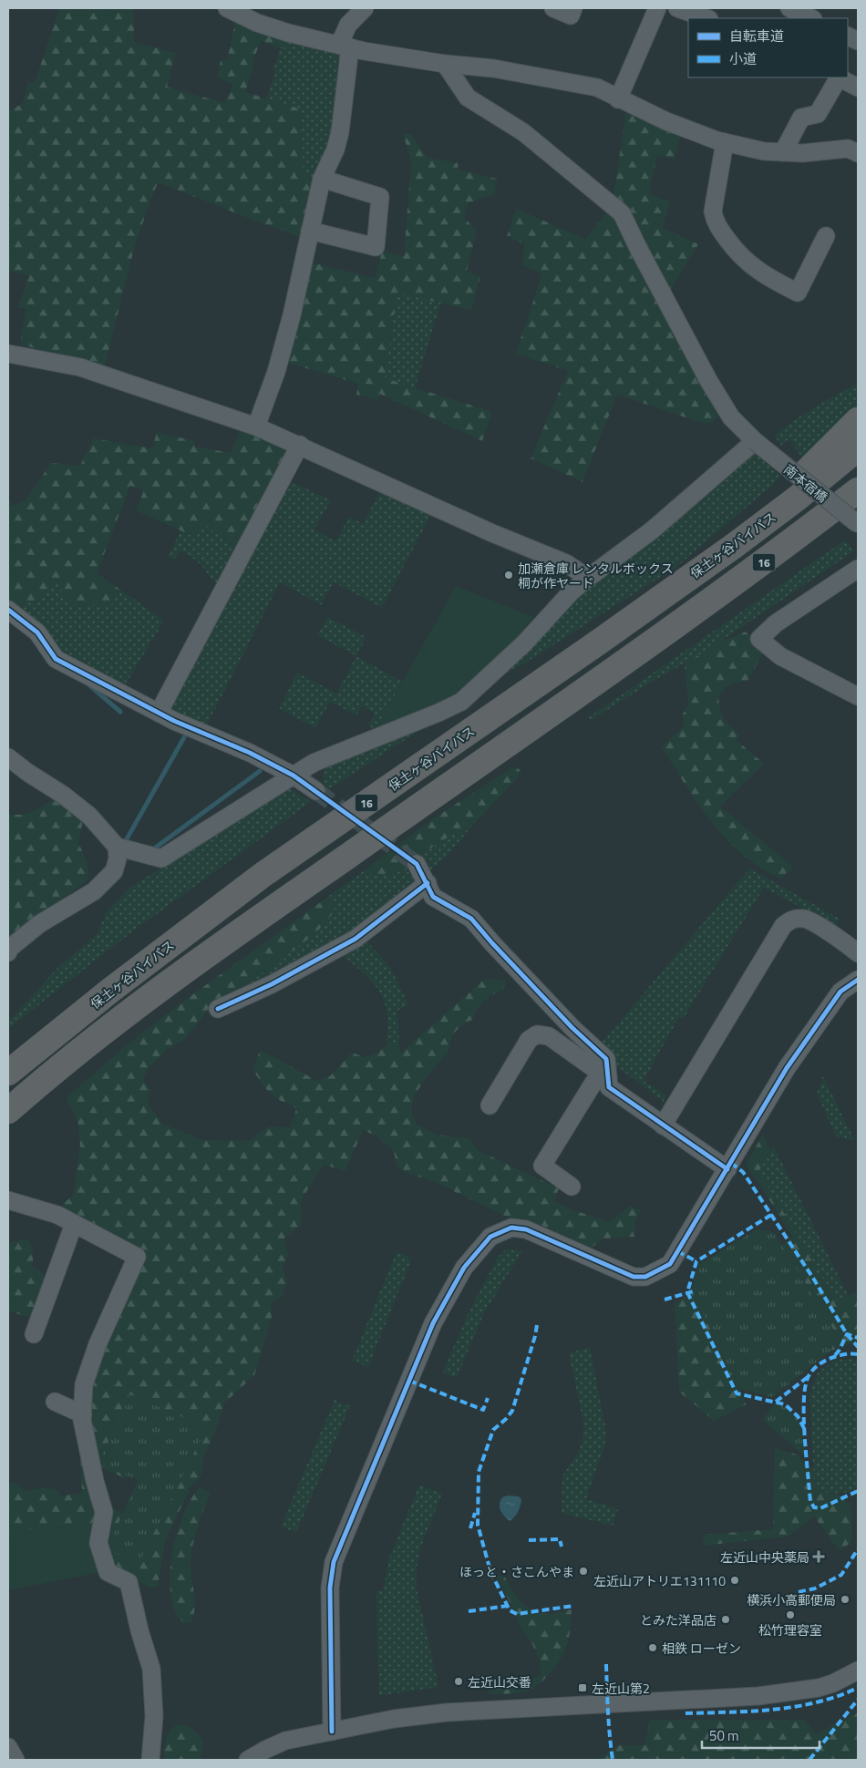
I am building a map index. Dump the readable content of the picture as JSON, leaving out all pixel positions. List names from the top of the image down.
{
  "streets": {
    "highway": ["保土ヶ谷バイパス", "16"],
    "street": ["南本宿橋"]
  },
  "places": {
    "other": [
      "加瀬倉庫 レンタルボックス 桐が作ヤード",
      "ほっと・さこんやま",
      "左近山アトリエ131110",
      "横浜小高郵便局",
      "松竹理容室",
      "とみた洋品店",
      "相鉄 ローゼン",
      "左近山交番"
    ],
    "health": ["左近山中央薬局"],
    "transit": ["左近山第2"]
  },
  "legend": ["自転車道", "小道"],
  "scale_bar": "50 m"
}
